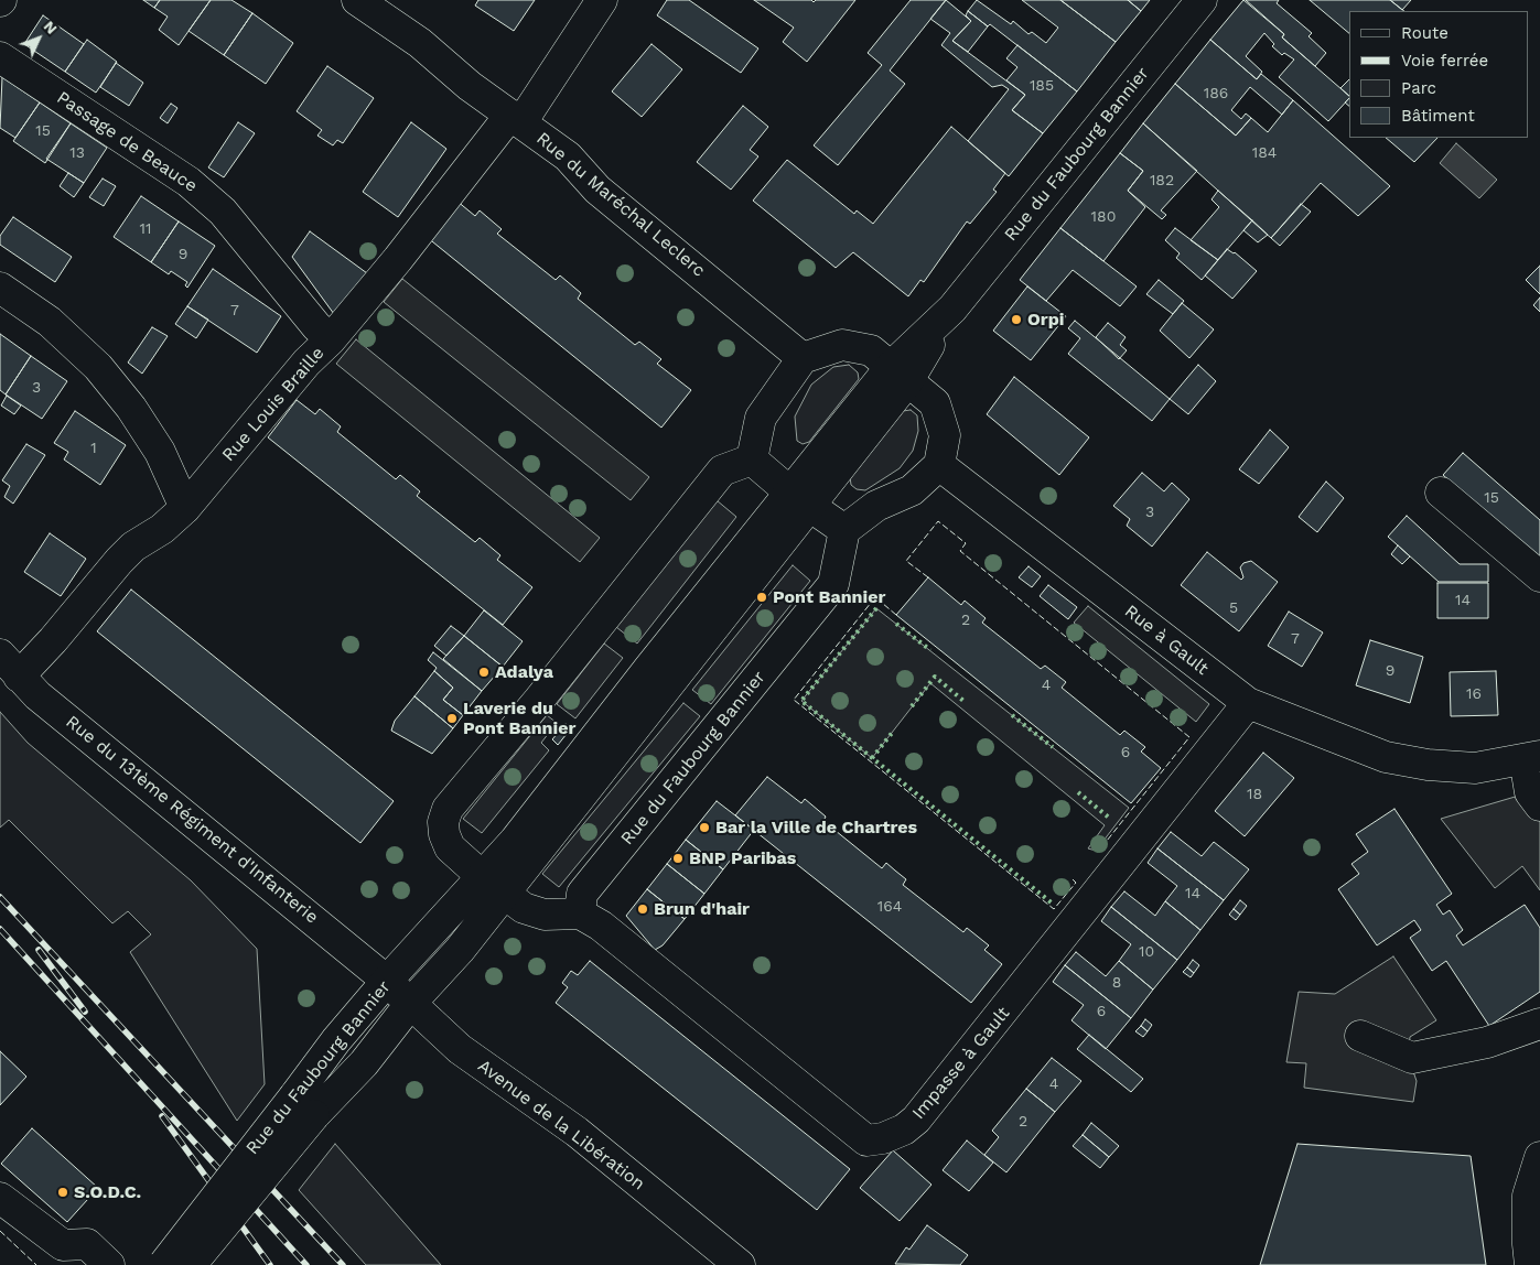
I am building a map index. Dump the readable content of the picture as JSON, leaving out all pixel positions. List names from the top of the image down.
{
  "streets": {
    "street": [
      "Passage de Beauce",
      "Rue du Faubourg Bannier",
      "Rue du Maréchal Leclerc",
      "Rue Louis Braille",
      "Rue à Gault",
      "Rue du 131ème Régiment d'Infanterie",
      "Impasse à Gault",
      "Avenue de la Libération"
    ]
  },
  "crossings": [
    ["Passage de Beauce", "Rue Louis Braille"],
    ["Rue du Faubourg Bannier", "Rue du 131ème Régiment d'Infanterie"],
    ["Rue du Faubourg Bannier", "Impasse à Gault"],
    ["Rue du Faubourg Bannier", "Avenue de la Libération"],
    ["Rue du Maréchal Leclerc", "Rue Louis Braille"],
    ["Rue Louis Braille", "Rue du 131ème Régiment d'Infanterie"],
    ["Rue à Gault", "Impasse à Gault"],
    ["Rue du 131ème Régiment d'Infanterie", "Avenue de la Libération"]
  ],
  "places": [
    "Orpi",
    "Pont Bannier",
    "Adalya",
    "Laverie du Pont Bannier",
    "Bar la Ville de Chartres",
    "BNP Paribas",
    "Brun d'hair",
    "S.O.D.C."
  ],
  "house_numbers": [
    "185",
    "186",
    "15",
    "13",
    "184",
    "182",
    "180",
    "11",
    "9",
    "7",
    "3",
    "1",
    "15",
    "3",
    "14",
    "5",
    "2",
    "7",
    "9",
    "4",
    "16",
    "6",
    "18",
    "14",
    "164",
    "10",
    "8",
    "6",
    "4",
    "2"
  ],
  "legend": [
    "Route",
    "Voie ferrée",
    "Parc",
    "Bâtiment"
  ],
  "north": "top right"
}
